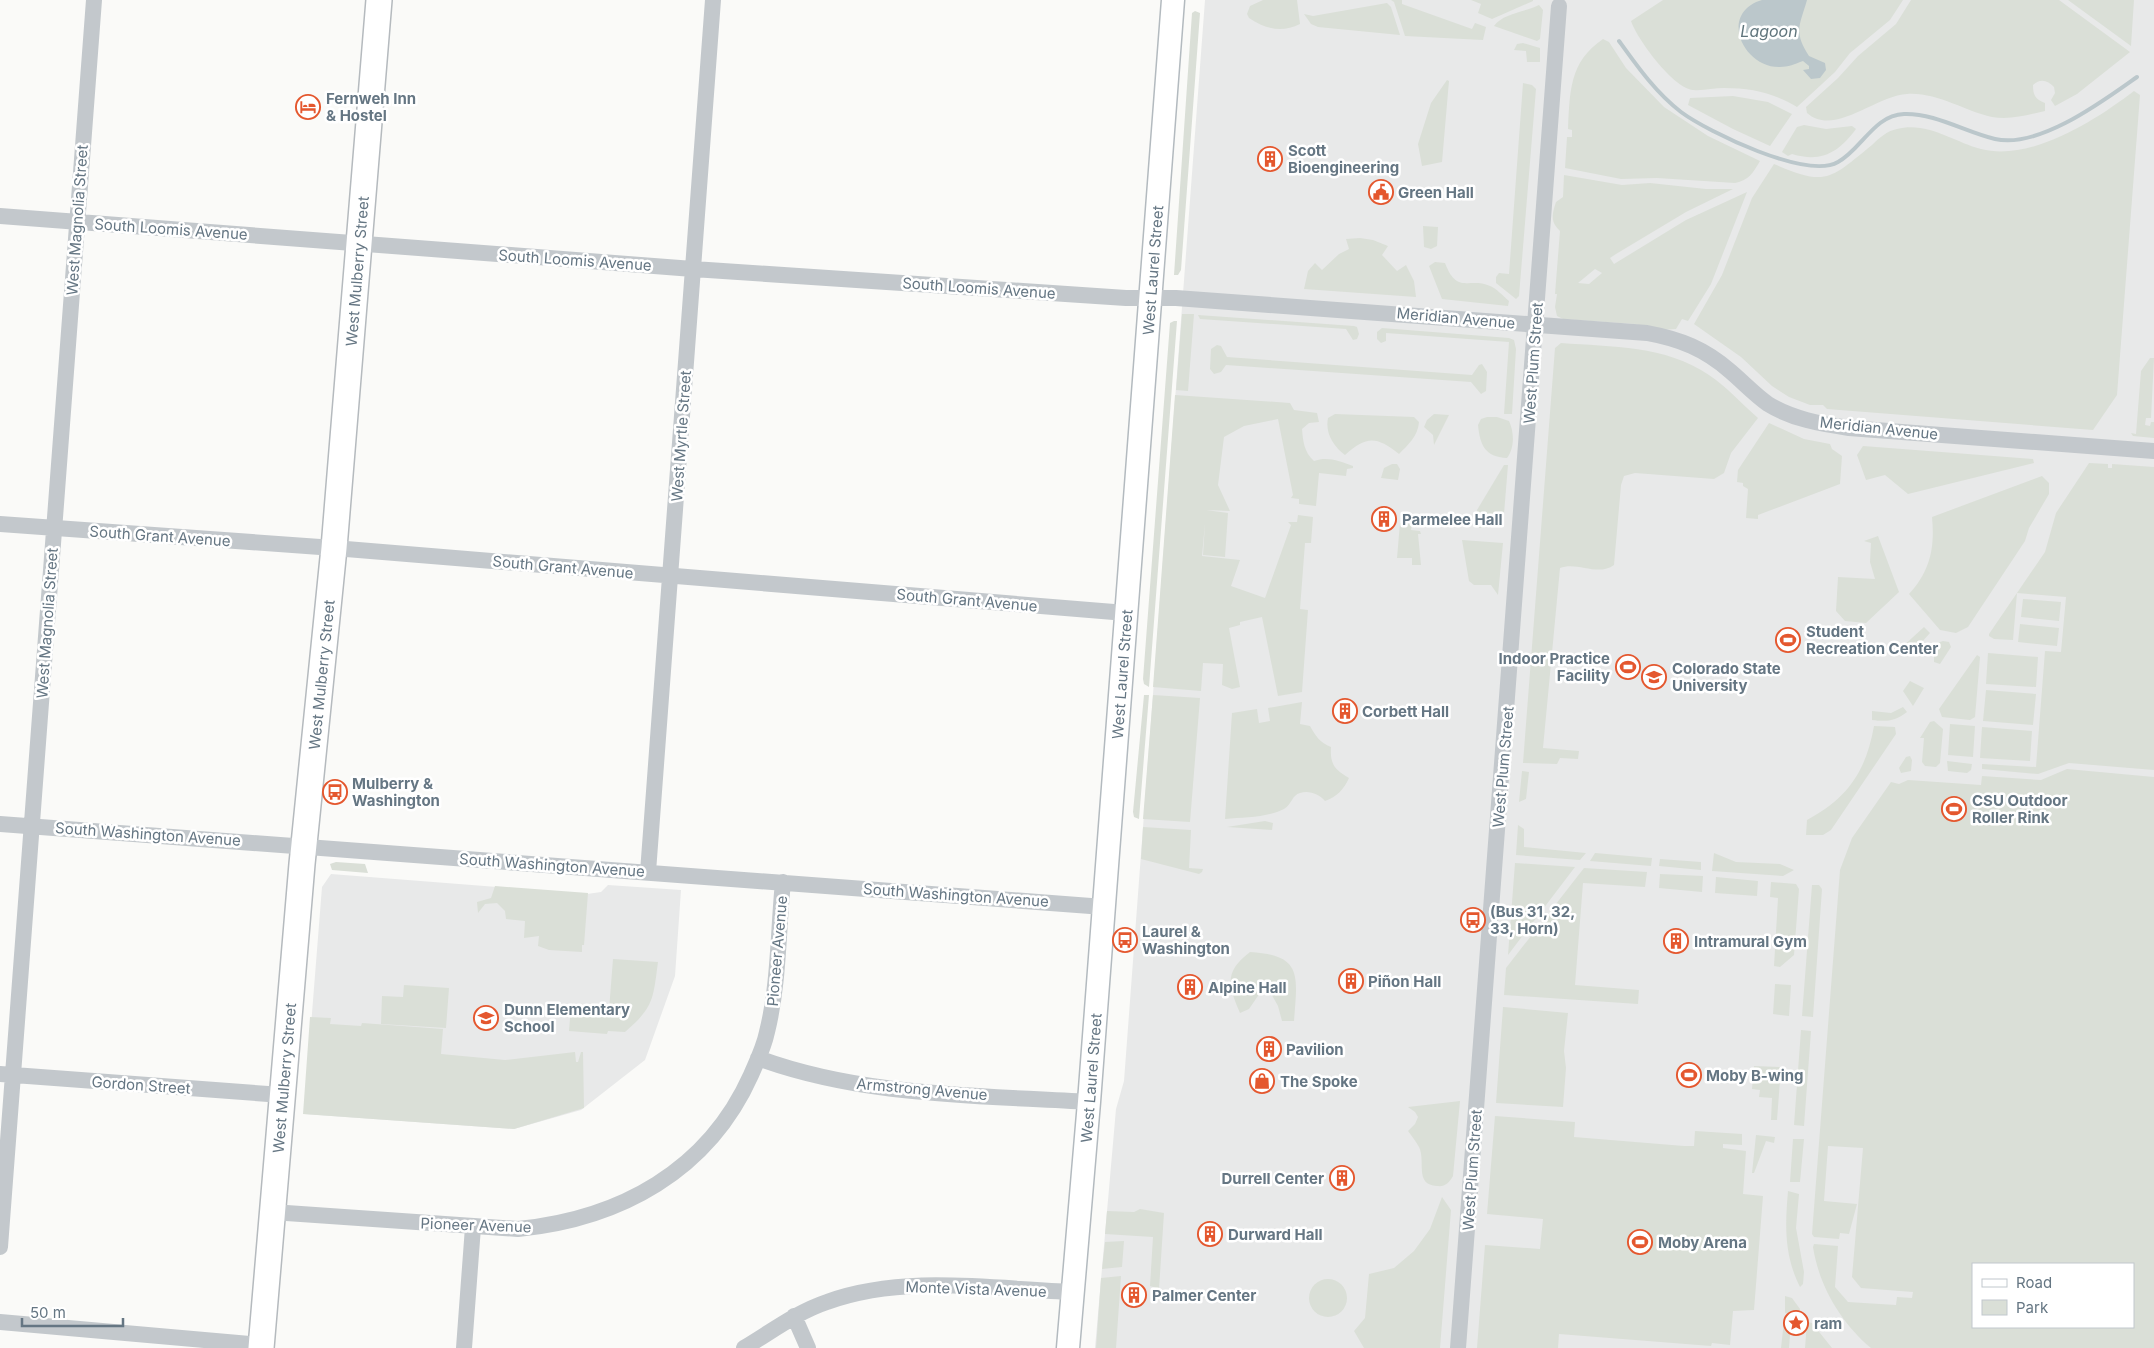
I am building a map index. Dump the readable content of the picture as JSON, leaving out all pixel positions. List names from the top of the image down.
{
  "streets": {
    "main road": ["West Laurel Street", "West Mulberry Street"],
    "street": [
      "West Magnolia Street",
      "South Loomis Avenue",
      "Meridian Avenue",
      "West Plum Street",
      "West Myrtle Street",
      "South Grant Avenue",
      "South Washington Avenue",
      "Pioneer Avenue",
      "Gordon Street",
      "Armstrong Avenue",
      "Monte Vista Avenue"
    ]
  },
  "crossings": [
    ["West Magnolia Street", "South Loomis Avenue"],
    ["West Magnolia Street", "South Grant Avenue"],
    ["West Magnolia Street", "South Washington Avenue"],
    ["West Magnolia Street", "Gordon Street"],
    ["South Loomis Avenue", "West Laurel Street"],
    ["South Loomis Avenue", "West Mulberry Street"],
    ["South Loomis Avenue", "Meridian Avenue"],
    ["South Loomis Avenue", "West Myrtle Street"],
    ["West Laurel Street", "Meridian Avenue"],
    ["West Laurel Street", "South Grant Avenue"],
    ["West Laurel Street", "South Washington Avenue"],
    ["West Laurel Street", "Armstrong Avenue"],
    ["West Laurel Street", "Monte Vista Avenue"],
    ["West Mulberry Street", "South Grant Avenue"],
    ["West Mulberry Street", "South Washington Avenue"],
    ["West Mulberry Street", "Pioneer Avenue"],
    ["West Mulberry Street", "Gordon Street"],
    ["Meridian Avenue", "West Plum Street"],
    ["West Myrtle Street", "South Grant Avenue"],
    ["West Myrtle Street", "South Washington Avenue"],
    ["South Washington Avenue", "Pioneer Avenue"],
    ["Pioneer Avenue", "Armstrong Avenue"]
  ],
  "water": ["Lagoon"],
  "places": {
    "hotel": ["Fernweh Inn & Hostel"],
    "building": [
      "Scott Bioengineering",
      "Parmelee Hall",
      "Corbett Hall",
      "Intramural Gym",
      "Piñon Hall",
      "Alpine Hall",
      "Pavilion",
      "Durrell Center",
      "Durward Hall",
      "Palmer Center"
    ],
    "public building": ["Green Hall"],
    "sports": [
      "Student Recreation Center",
      "Indoor Practice Facility",
      "CSU Outdoor Roller Rink",
      "Moby B-wing",
      "Moby Arena"
    ],
    "school or university": ["Colorado State University", "Dunn Elementary School"],
    "bus stop": ["Mulberry & Washington", "(Bus 31, 32, 33, Horn)", "Laurel & Washington"],
    "shop": ["The Spoke"],
    "place": ["ram"]
  },
  "legend": ["Road", "Park"],
  "scale_bar": "50 m"
}
